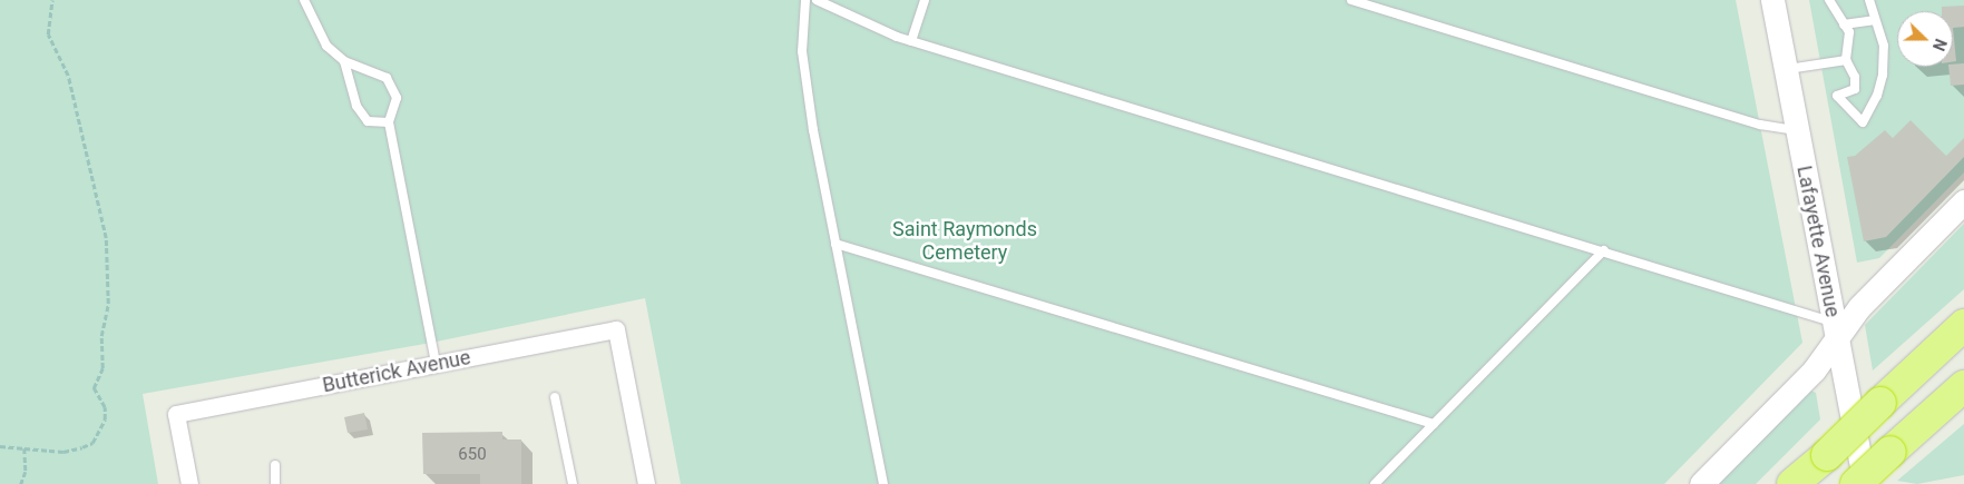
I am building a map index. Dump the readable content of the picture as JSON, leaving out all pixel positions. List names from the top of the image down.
{
  "streets": {
    "street": ["Lafayette Avenue", "Butterick Avenue"]
  },
  "parks": ["Saint Raymonds Cemetery"],
  "house_numbers": ["650"],
  "north": "right"
}
